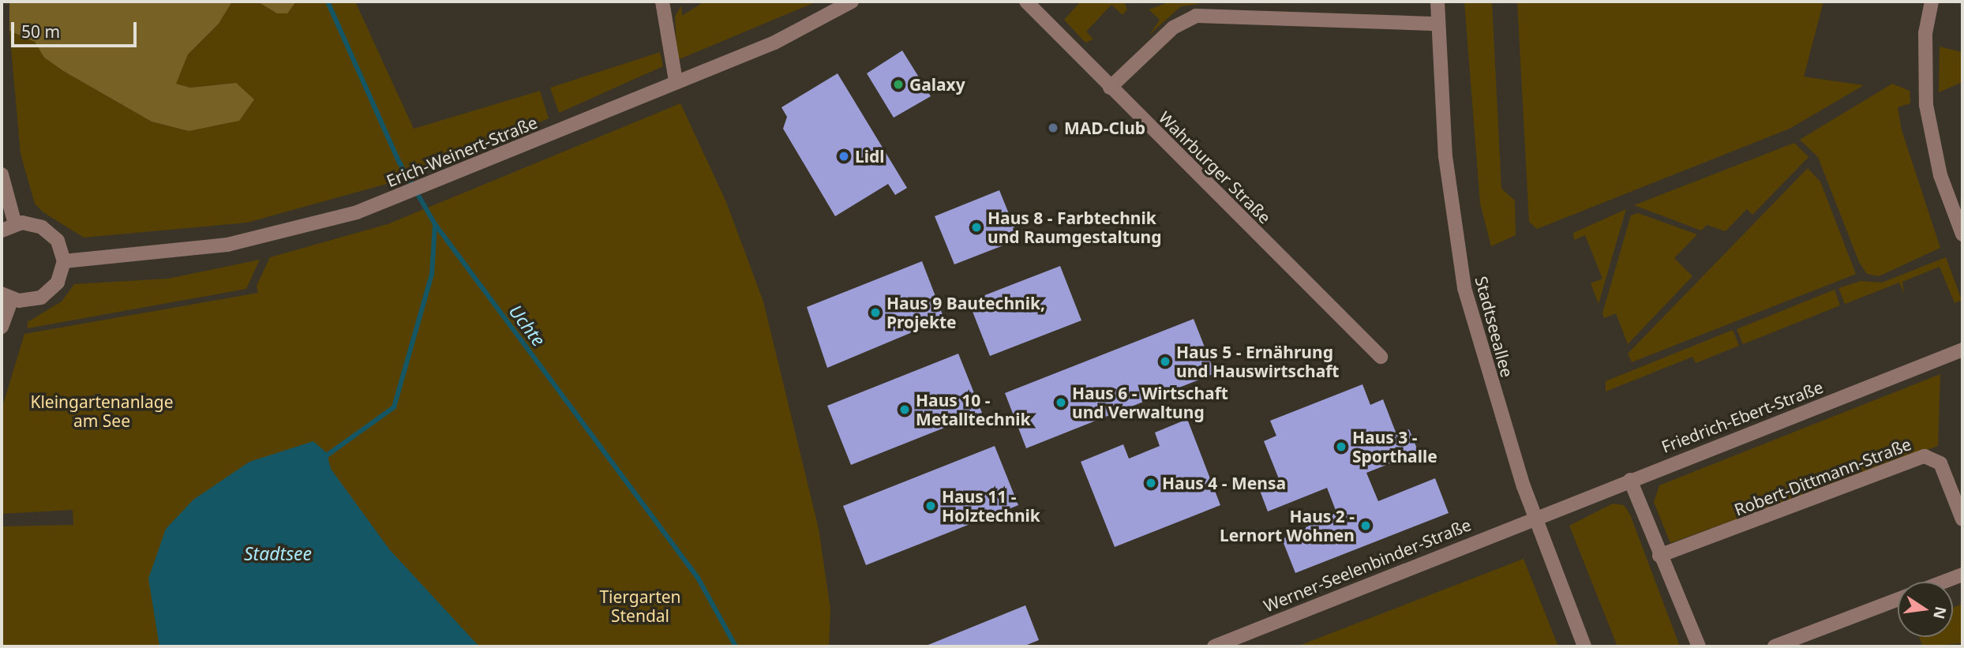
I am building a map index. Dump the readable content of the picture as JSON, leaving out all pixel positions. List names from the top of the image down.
{
  "streets": {
    "street": [
      "Erich-Weinert-Straße",
      "Wahrburger Straße",
      "Stadtseeallee",
      "Friedrich-Ebert-Straße",
      "Robert-Dittmann-Straße",
      "Werner-Seelenbinder-Straße"
    ]
  },
  "crossings": [
    ["Stadtseeallee", "Friedrich-Ebert-Straße"],
    ["Stadtseeallee", "Werner-Seelenbinder-Straße"],
    ["Friedrich-Ebert-Straße", "Werner-Seelenbinder-Straße"]
  ],
  "water": ["Uchte", "Stadtsee"],
  "parks": ["Kleingartenanlage am See", "Tiergarten Stendal"],
  "places": [
    "Galaxy",
    "MAD-Club",
    "Lidl",
    "Haus 8 - Farbtechnik und Raumgestaltung",
    "Haus 9 Bautechnik, Projekte",
    "Haus 5 - Ernährung und Hauswirtschaft",
    "Haus 6 - Wirtschaft und Verwaltung",
    "Haus 10 - Metalltechnik",
    "Haus 3 - Sporthalle",
    "Haus 4 - Mensa",
    "Haus 11 - Holztechnik",
    "Haus 2 - Lernort Wohnen"
  ],
  "scale_bar": "50 m",
  "north": "right"
}
